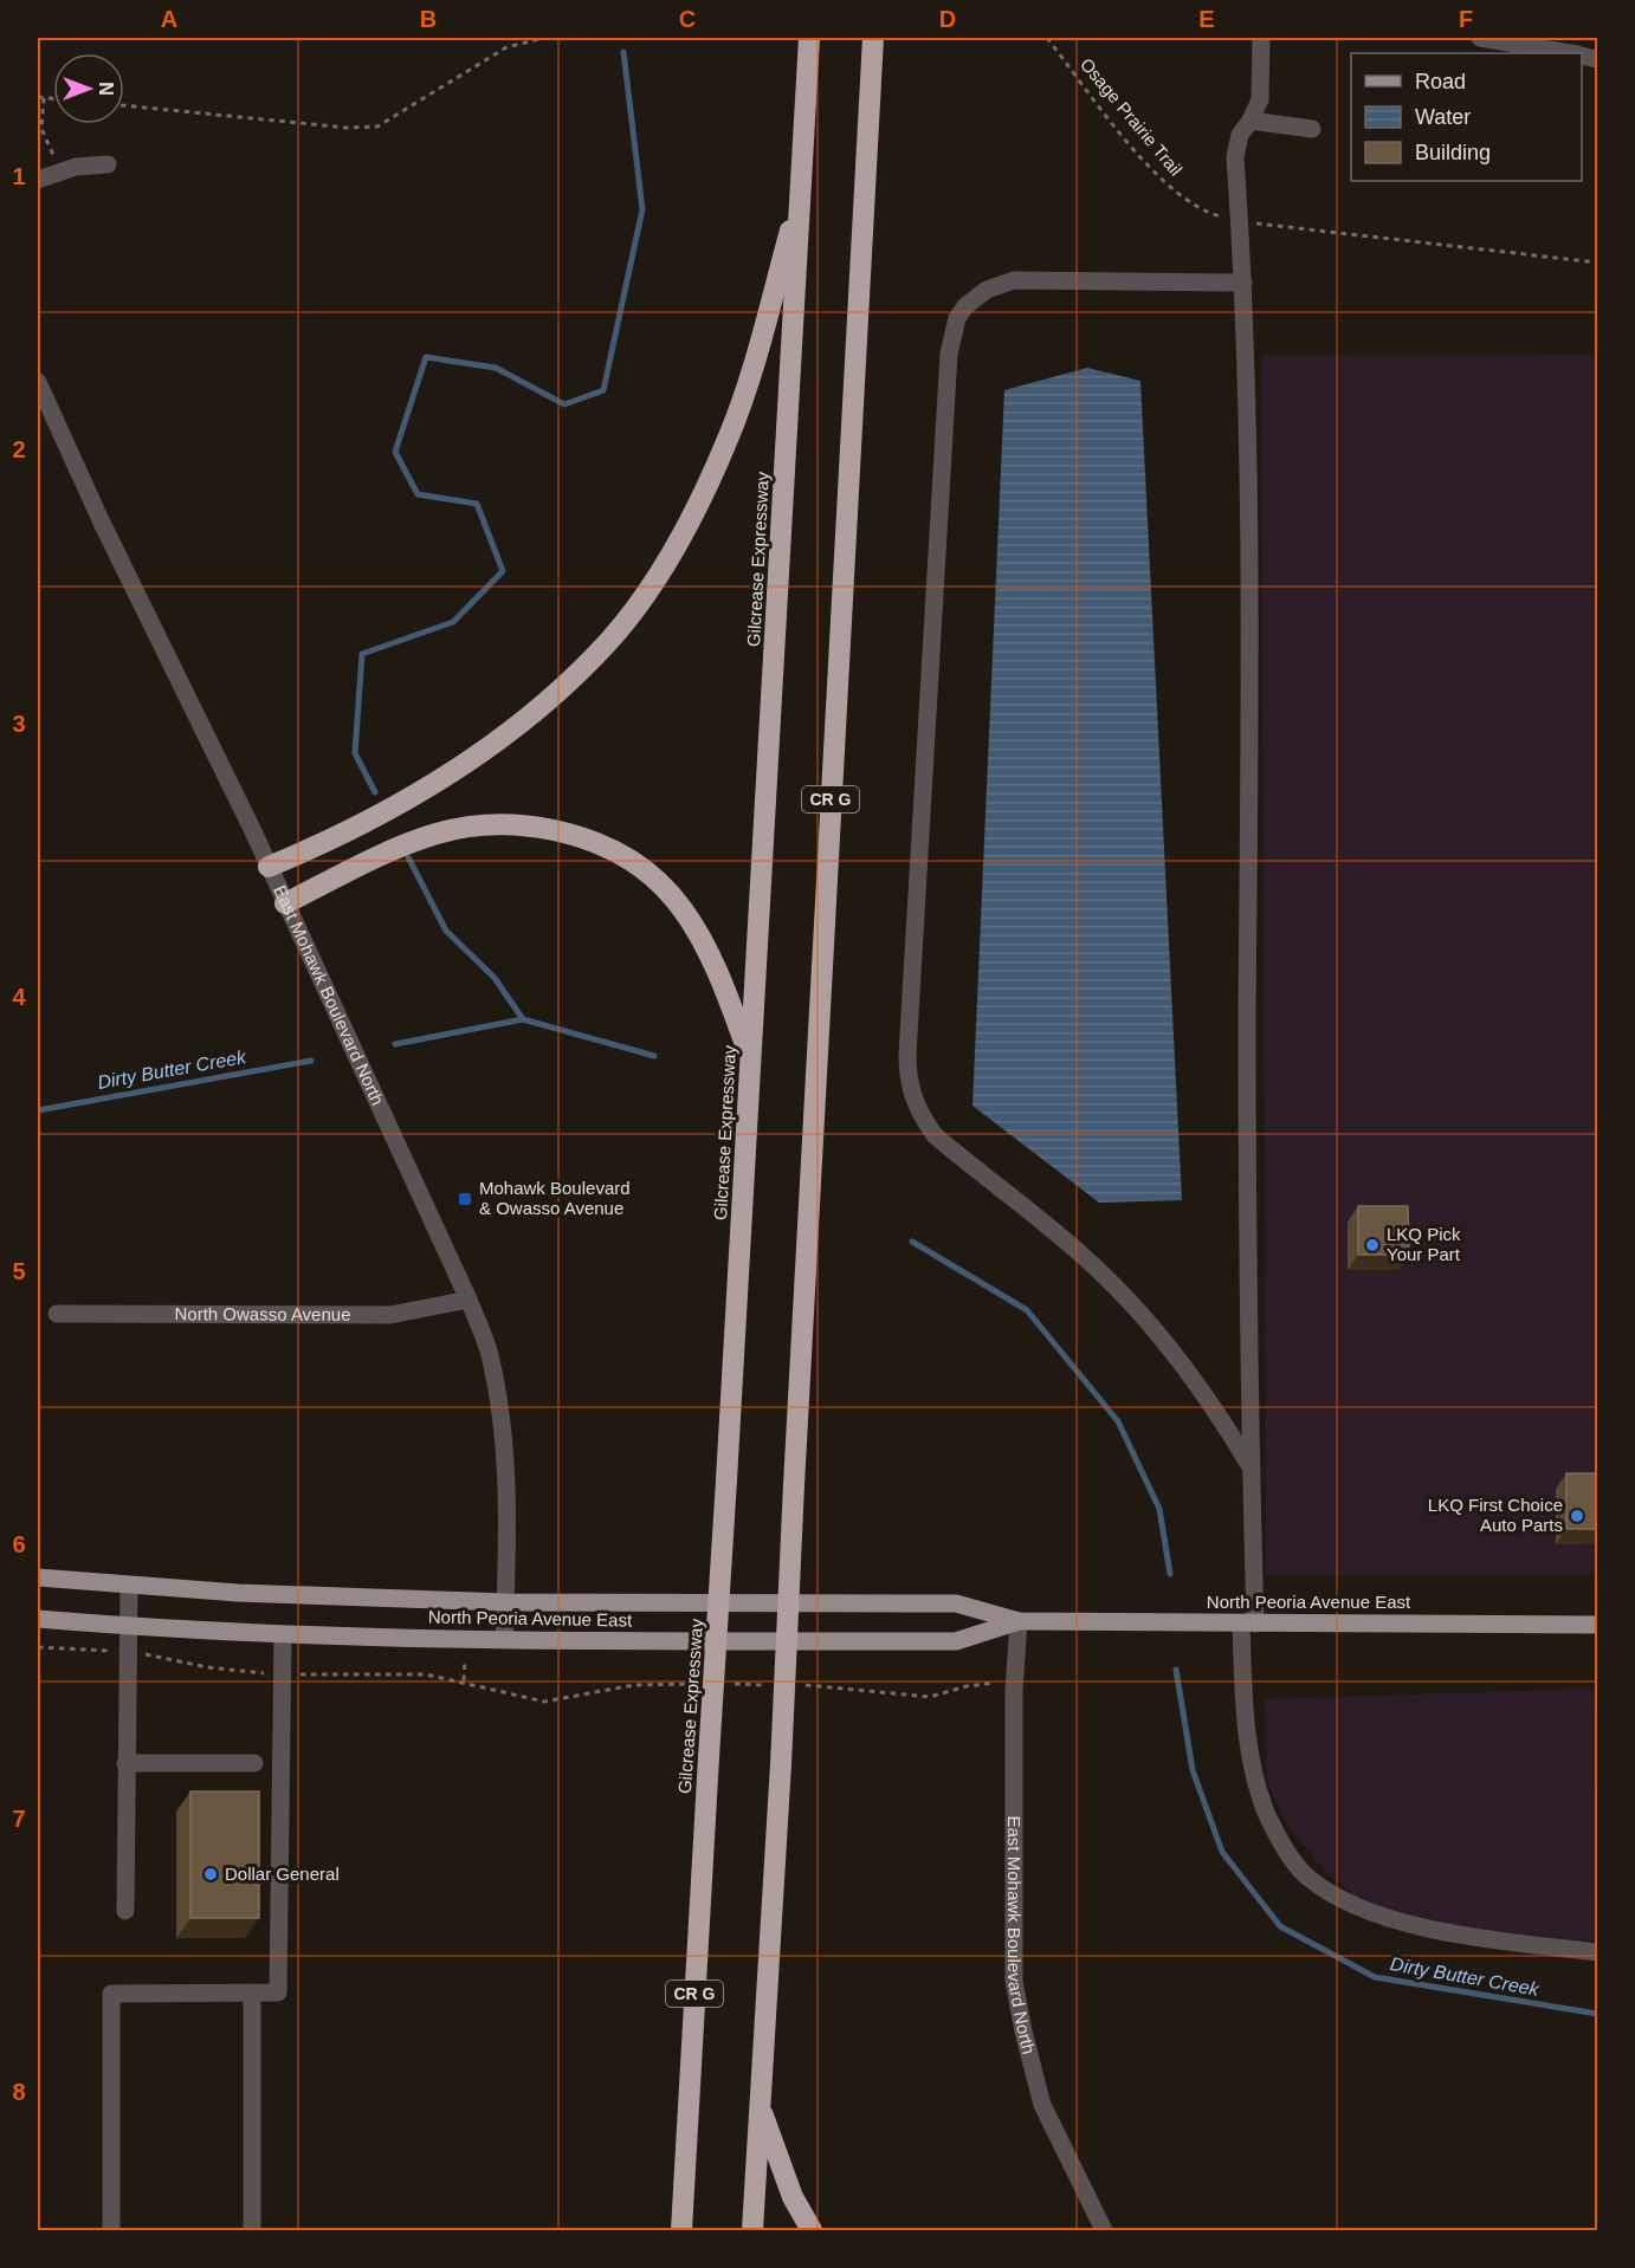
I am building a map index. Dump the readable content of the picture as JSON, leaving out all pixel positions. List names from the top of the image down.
{
  "streets": {
    "highway": ["Gilcrease Expressway", "CR G"],
    "main road": ["North Peoria Avenue East"],
    "street": ["East Mohawk Boulevard North", "North Owasso Avenue"],
    "path": ["Osage Prairie Trail"]
  },
  "crossings": [
    ["East Mohawk Boulevard North", "North Owasso Avenue"],
    ["East Mohawk Boulevard North", "North Peoria Avenue East"]
  ],
  "water": ["Dirty Butter Creek"],
  "places": {
    "transit": ["Mohawk Boulevard & Owasso Avenue"],
    "other": ["LKQ Pick Your Part", "LKQ First Choice Auto Parts", "Dollar General"]
  },
  "legend": ["Road", "Water", "Building"],
  "north": "right",
  "grid": {
    "columns": [
      "A",
      "B",
      "C",
      "D",
      "E",
      "F"
    ],
    "rows": [
      "1",
      "2",
      "3",
      "4",
      "5",
      "6",
      "7",
      "8"
    ]
  }
}
